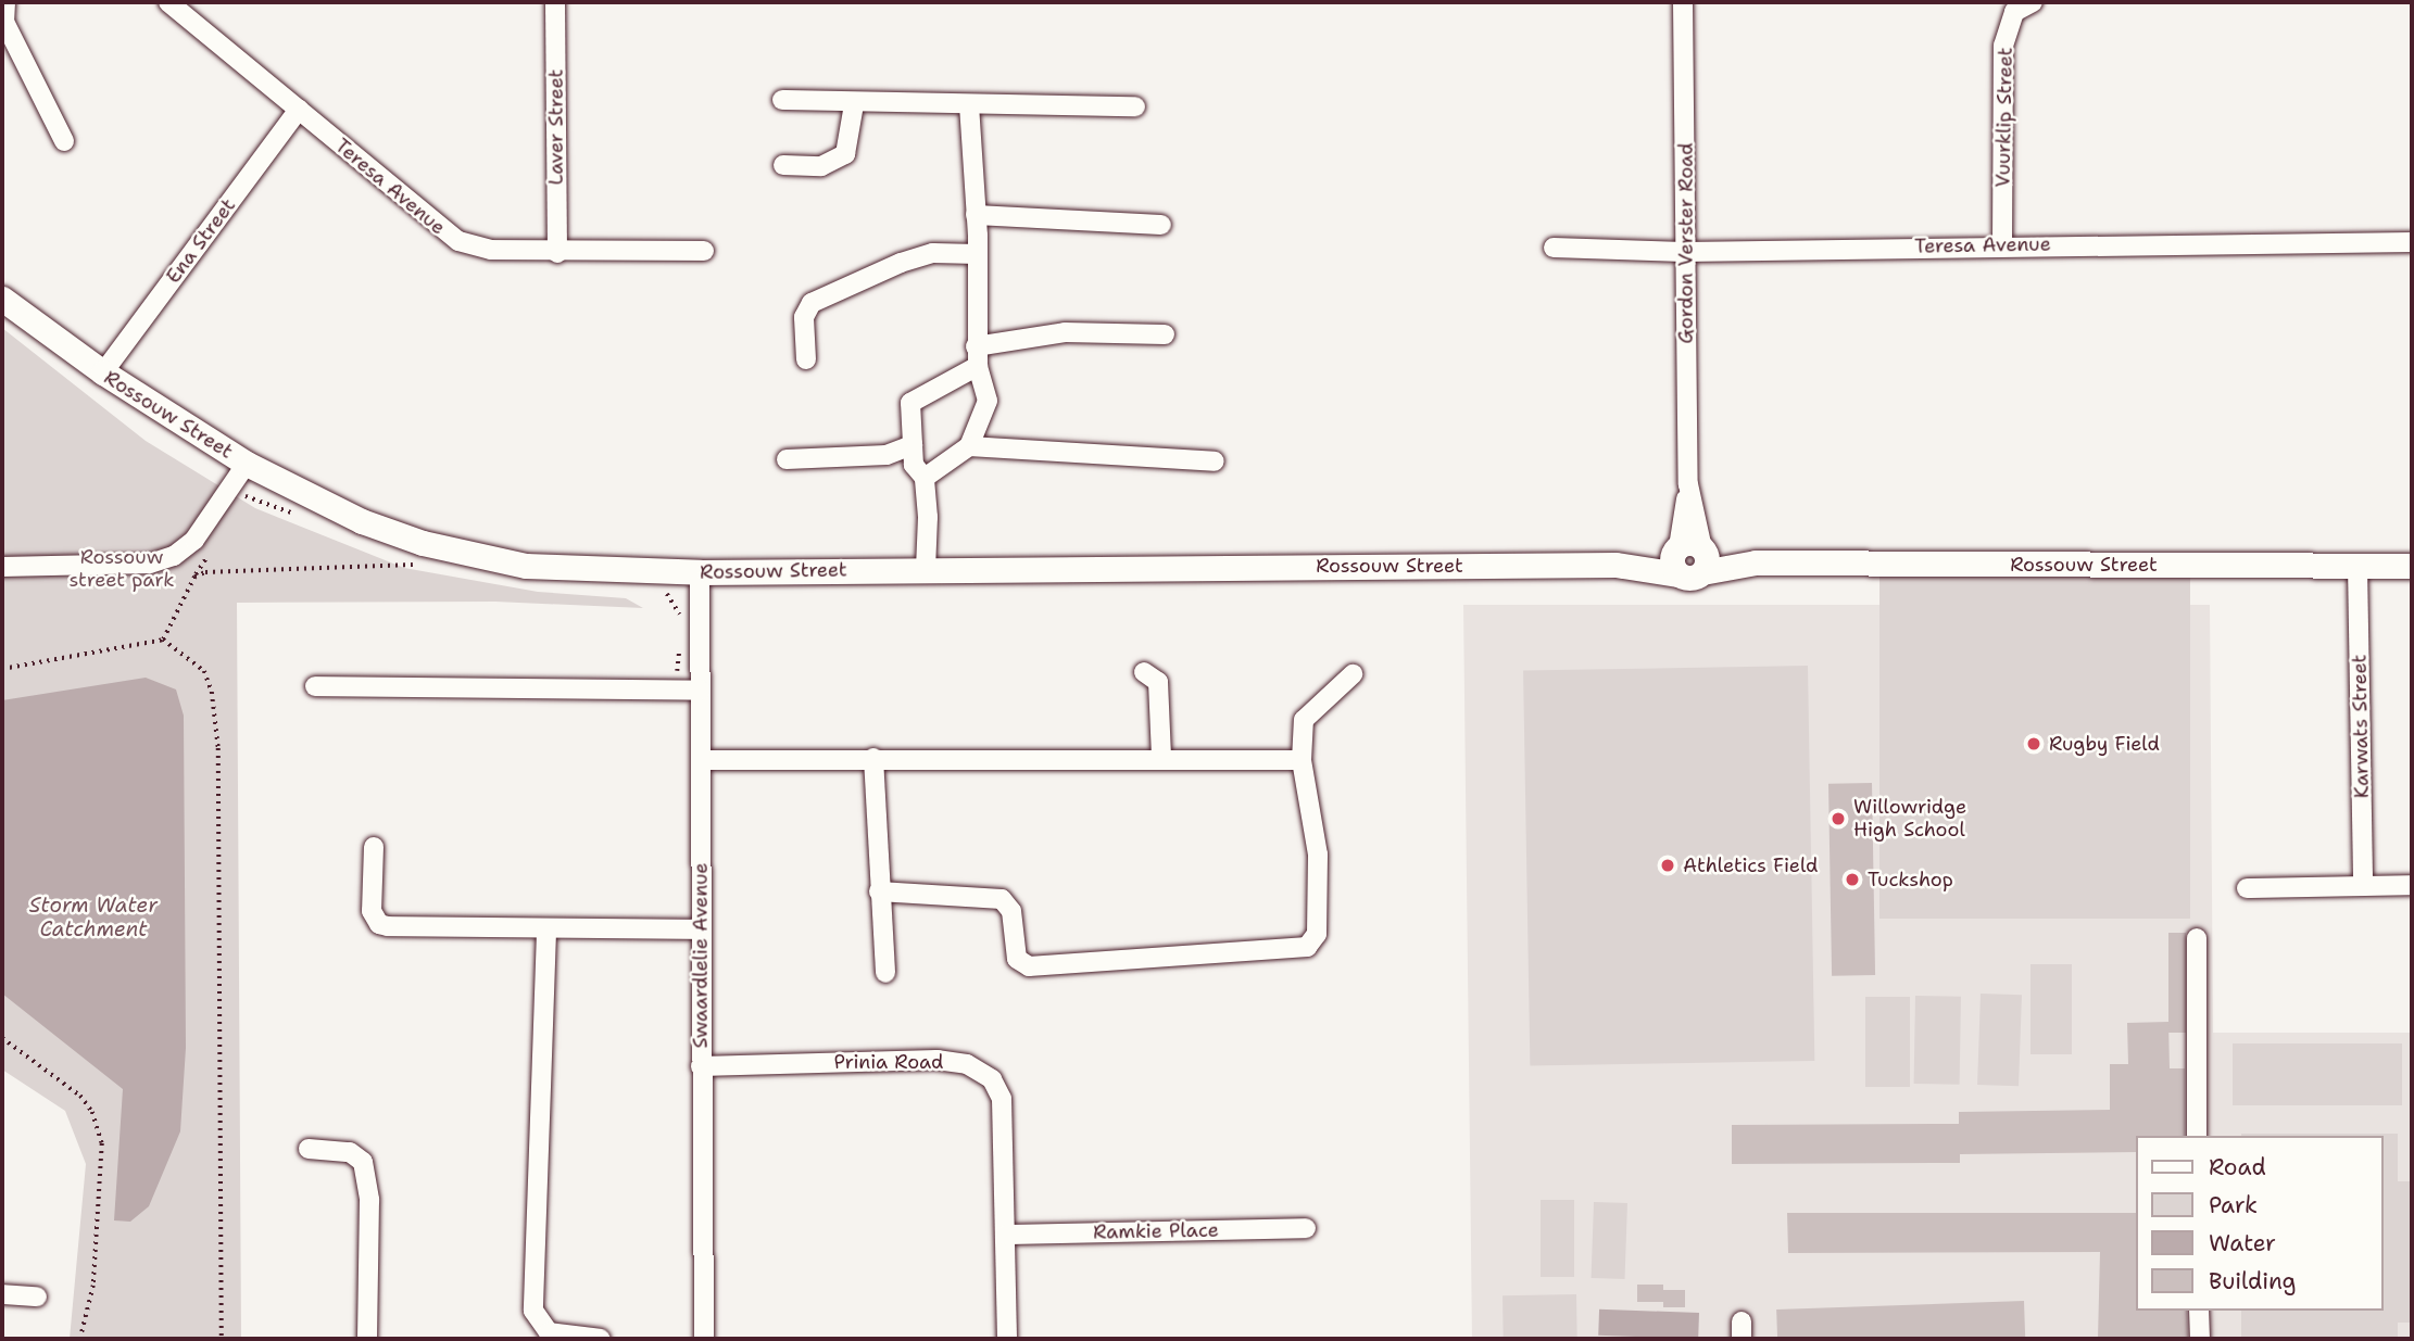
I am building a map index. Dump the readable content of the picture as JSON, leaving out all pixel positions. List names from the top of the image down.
{
  "streets": {
    "main road": ["Rossouw Street"],
    "street": [
      "Vuurklip Street",
      "Laver Street",
      "Teresa Avenue",
      "Ena Street",
      "Gordon Verster Road",
      "Karwats Street",
      "Swaardlelie Avenue",
      "Prinia Road",
      "Ramkie Place"
    ]
  },
  "crossings": [
    ["Vuurklip Street", "Teresa Avenue"],
    ["Laver Street", "Teresa Avenue"],
    ["Teresa Avenue", "Ena Street"],
    ["Teresa Avenue", "Gordon Verster Road"],
    ["Ena Street", "Rossouw Street"],
    ["Gordon Verster Road", "Rossouw Street"],
    ["Rossouw Street", "Karwats Street"],
    ["Rossouw Street", "Swaardlelie Avenue"],
    ["Swaardlelie Avenue", "Prinia Road"],
    ["Prinia Road", "Ramkie Place"]
  ],
  "water": ["Storm Water Catchment"],
  "parks": ["Rossouw street park"],
  "places": [
    "Rugby Field",
    "Willowridge High School",
    "Athletics Field",
    "Tuckshop"
  ],
  "legend": [
    "Road",
    "Park",
    "Water",
    "Building"
  ]
}
